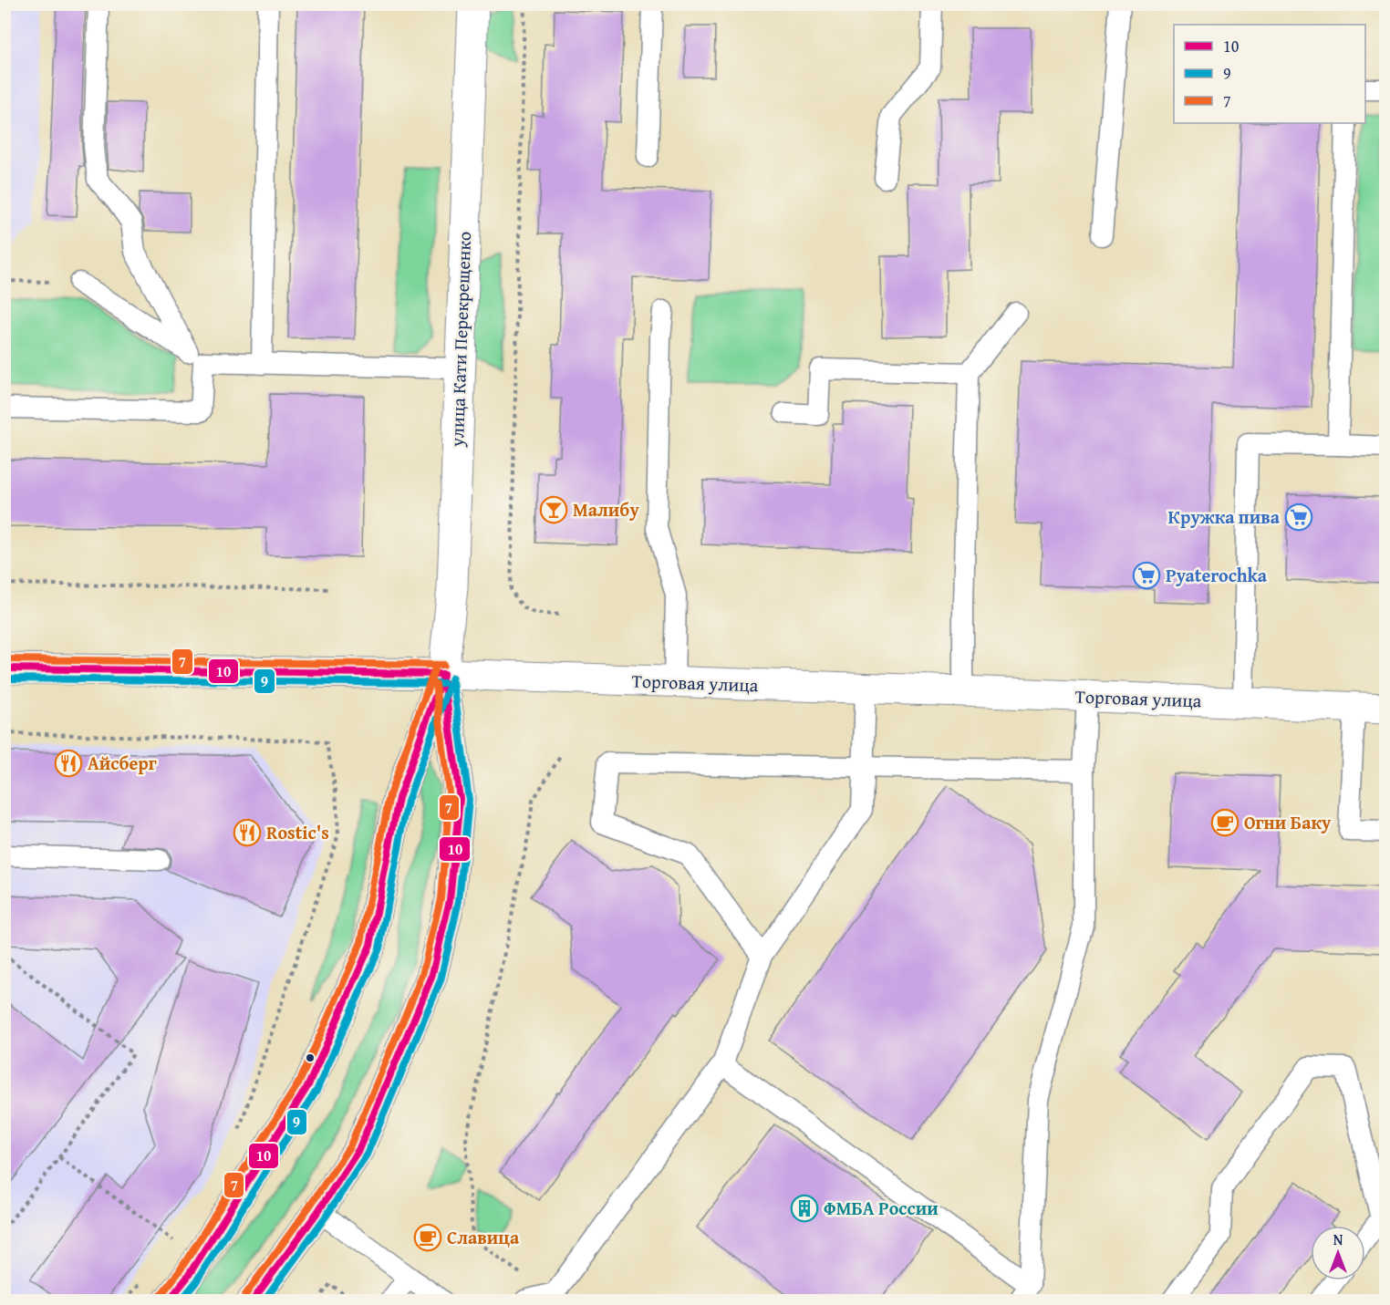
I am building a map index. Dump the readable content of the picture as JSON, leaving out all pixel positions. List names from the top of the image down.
{
  "streets": {
    "street": ["улица Кати Перекрещенко", "Торговая улица"]
  },
  "crossings": [
    ["улица Кати Перекрещенко", "Торговая улица"]
  ],
  "places": {
    "bar": ["Малибу"],
    "supermarket": ["Кружка пива", "Pyaterochka"],
    "restaurant": ["Айсберг", "Rostic's"],
    "cafe": ["Огни Баку", "Славица"],
    "building": ["ФМБА России"]
  },
  "lines": ["transit line 7", "transit line 10", "transit line 9"],
  "legend": ["10", "9", "7"],
  "north": "top"
}
